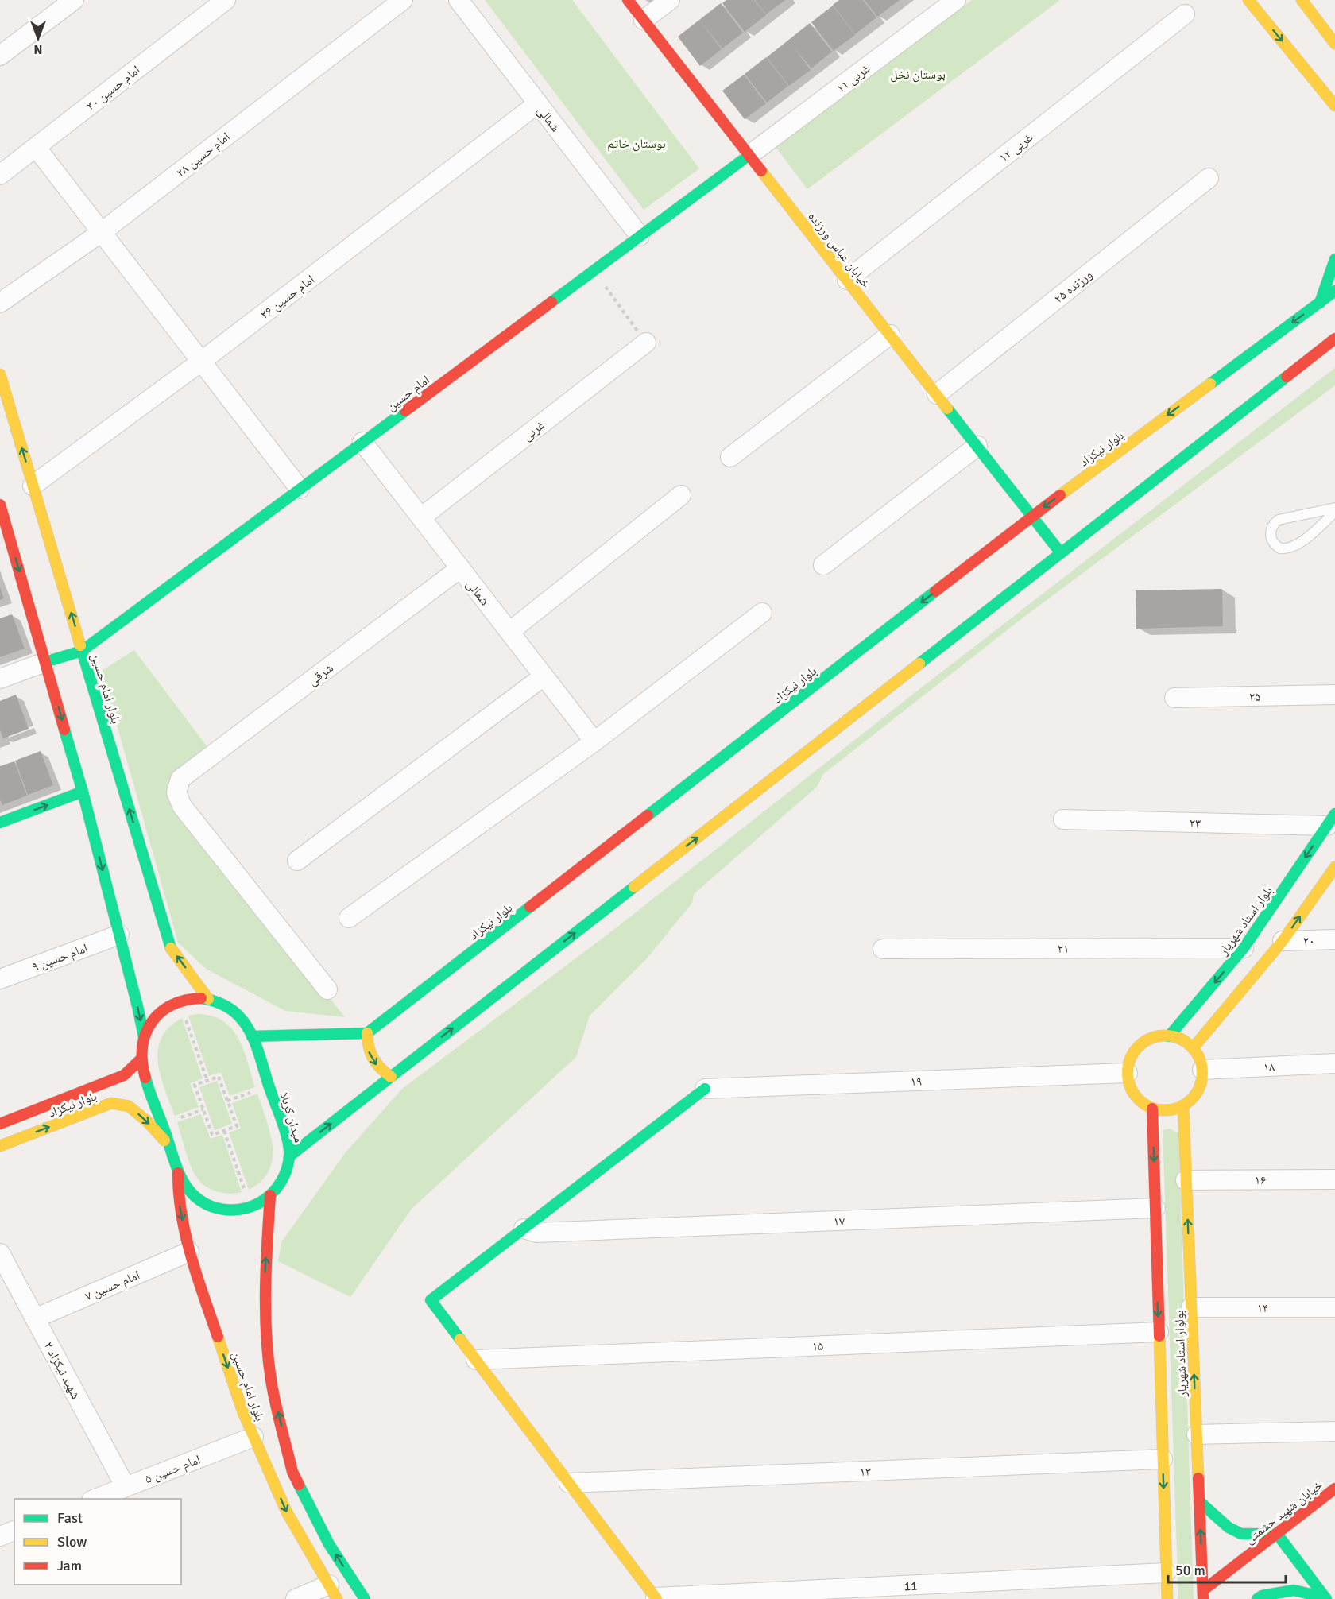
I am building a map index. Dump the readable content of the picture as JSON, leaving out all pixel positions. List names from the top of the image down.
{
  "streets": {
    "main road": [
      "خیابان عباس ورزنده",
      "امام حسین",
      "بلوار نیکزاد",
      "بلوار امام حسین",
      "بلوار استاد شهریار",
      "میدان کربلا",
      "بولوار استاد شهریار",
      "خیابان شهید حشمتی"
    ],
    "street": [
      "غربی ۱۱",
      "امام حسین ۳۰",
      "شمالی",
      "غربی ۱۲",
      "امام حسین ۲۸",
      "ورزنده ۲۵",
      "امام حسین ۲۶",
      "غربی",
      "شرقی",
      "۲۵",
      "۲۳",
      "۲۰",
      "۲۱",
      "امام حسین ۹",
      "۱۸",
      "۱۹",
      "۱۶",
      "۱۷",
      "امام حسین ۷",
      "۱۴",
      "۱۵",
      "شهید نیکزاد ۲",
      "امام حسین ۵",
      "۱۳",
      "11"
    ]
  },
  "crossings": [
    ["غربی ۱۱", "خیابان عباس ورزنده"],
    ["غربی ۱۱", "امام حسین"],
    ["شمالی", "امام حسین ۲۶"],
    ["شمالی", "امام حسین"],
    ["شمالی", "غربی"],
    ["شمالی", "شرقی"],
    ["غربی ۱۲", "خیابان عباس ورزنده"],
    ["خیابان عباس ورزنده", "ورزنده ۲۵"],
    ["خیابان عباس ورزنده", "امام حسین"],
    ["خیابان عباس ورزنده", "بلوار نیکزاد"],
    ["امام حسین ۲۶", "بلوار امام حسین"],
    ["امام حسین", "بلوار امام حسین"],
    ["بلوار نیکزاد", "میدان کربلا"],
    ["بلوار امام حسین", "میدان کربلا"],
    ["بلوار امام حسین", "امام حسین ۷"],
    ["بلوار امام حسین", "امام حسین ۵"],
    ["۲۳", "بلوار استاد شهریار"],
    ["بلوار استاد شهریار", "۲۱"],
    ["بلوار استاد شهریار", "۱۸"],
    ["بلوار استاد شهریار", "۱۹"],
    ["بلوار استاد شهریار", "بولوار استاد شهریار"],
    ["۱۸", "۱۹"],
    ["۱۸", "بولوار استاد شهریار"],
    ["۱۹", "بولوار استاد شهریار"],
    ["۱۶", "بولوار استاد شهریار"],
    ["۱۷", "بولوار استاد شهریار"],
    ["امام حسین ۷", "شهید نیکزاد ۲"],
    ["۱۴", "بولوار استاد شهریار"],
    ["۱۵", "بولوار استاد شهریار"],
    ["بولوار استاد شهریار", "۱۳"],
    ["بولوار استاد شهریار", "خیابان شهید حشمتی"],
    ["بولوار استاد شهریار", "11"],
    ["شهید نیکزاد ۲", "امام حسین ۵"]
  ],
  "parks": ["بوستان نخل", "بوستان خاتم"],
  "legend": ["Fast", "Slow", "Jam"],
  "scale_bar": "50 m",
  "north": "bottom"
}
